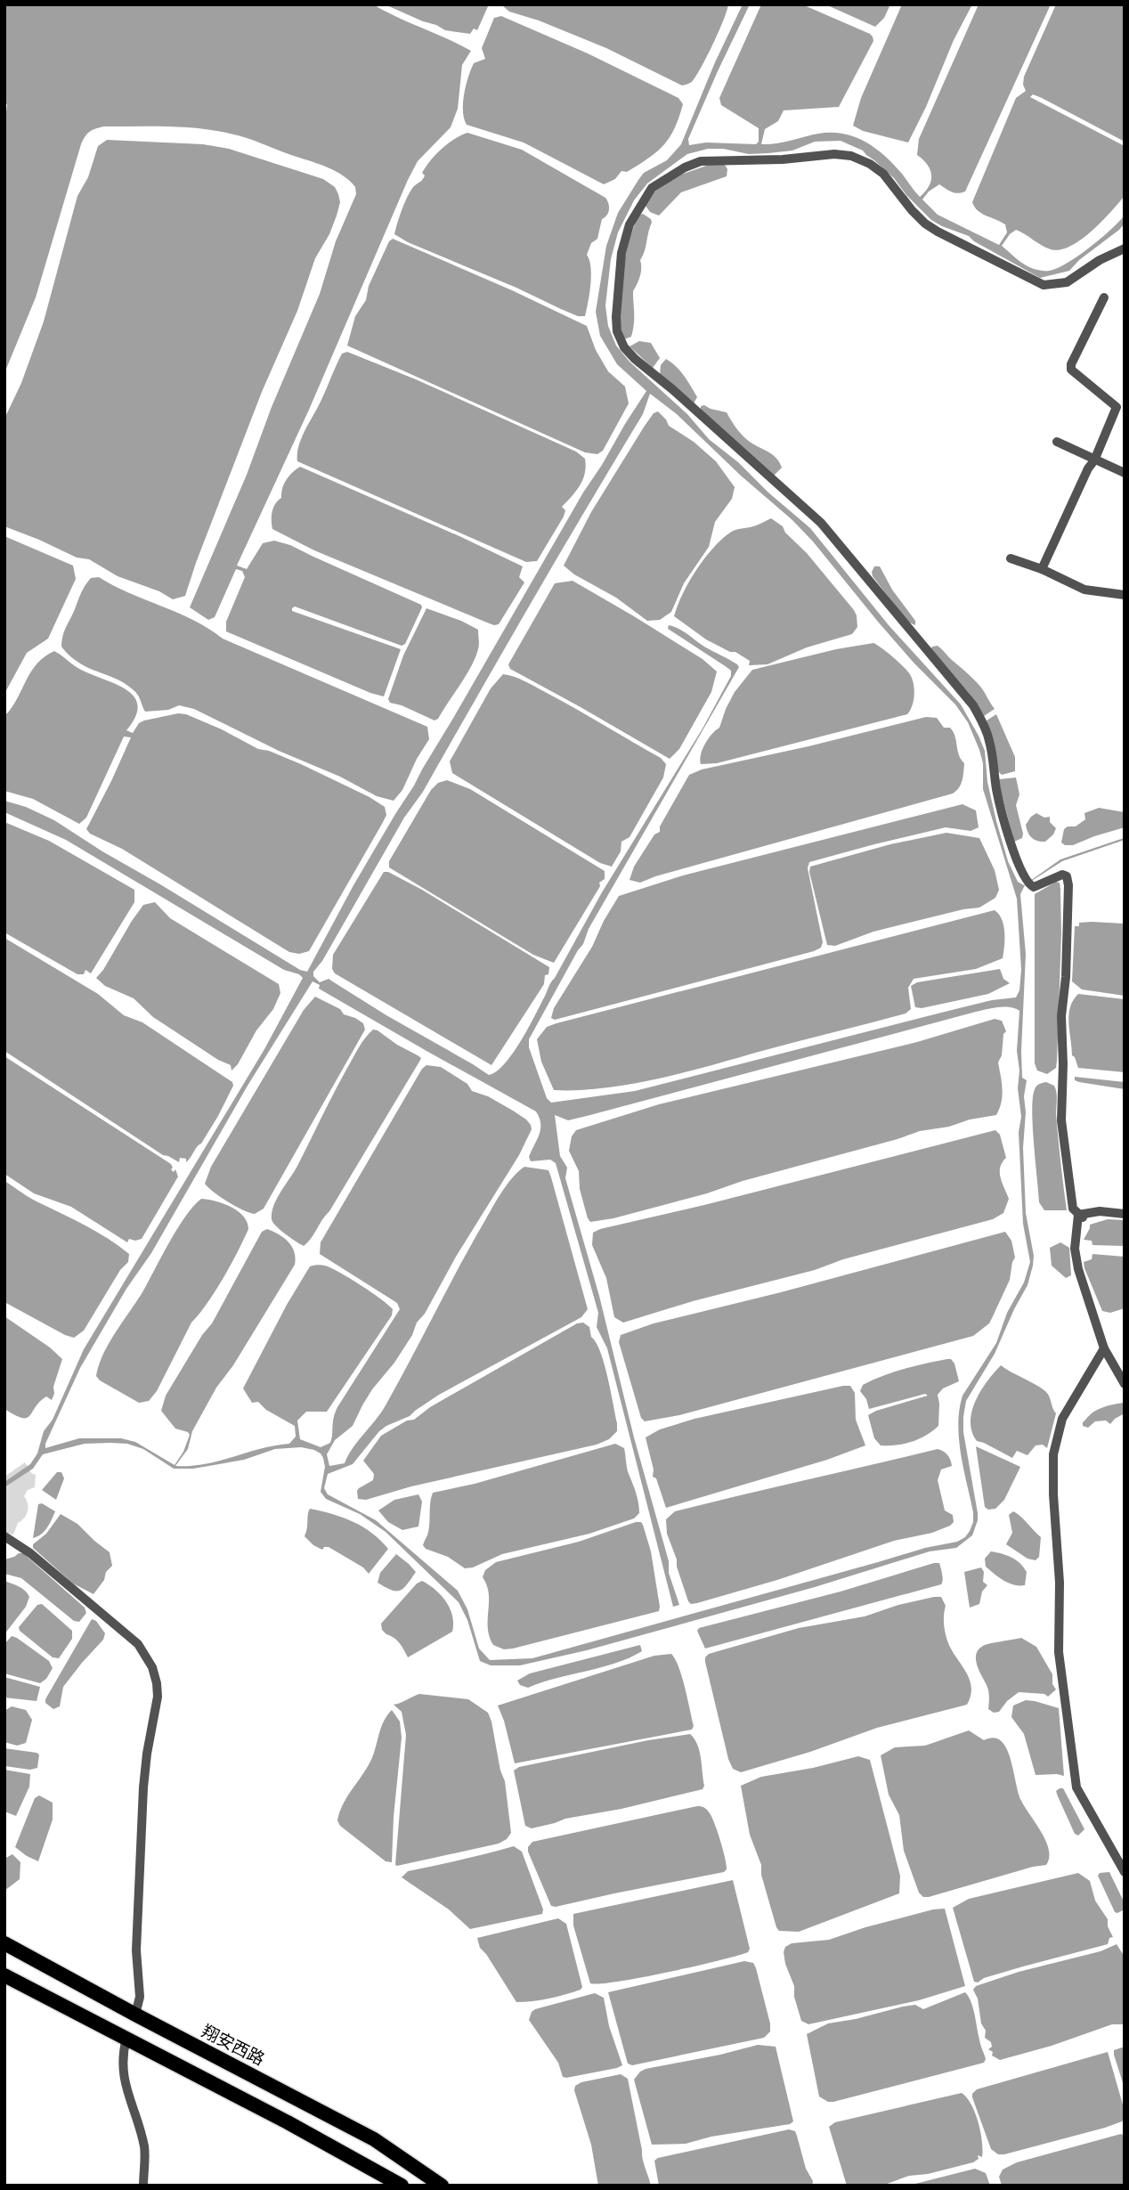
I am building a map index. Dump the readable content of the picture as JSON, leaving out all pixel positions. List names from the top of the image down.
{
  "streets": {
    "main road": ["翔安西路"]
  }
}
